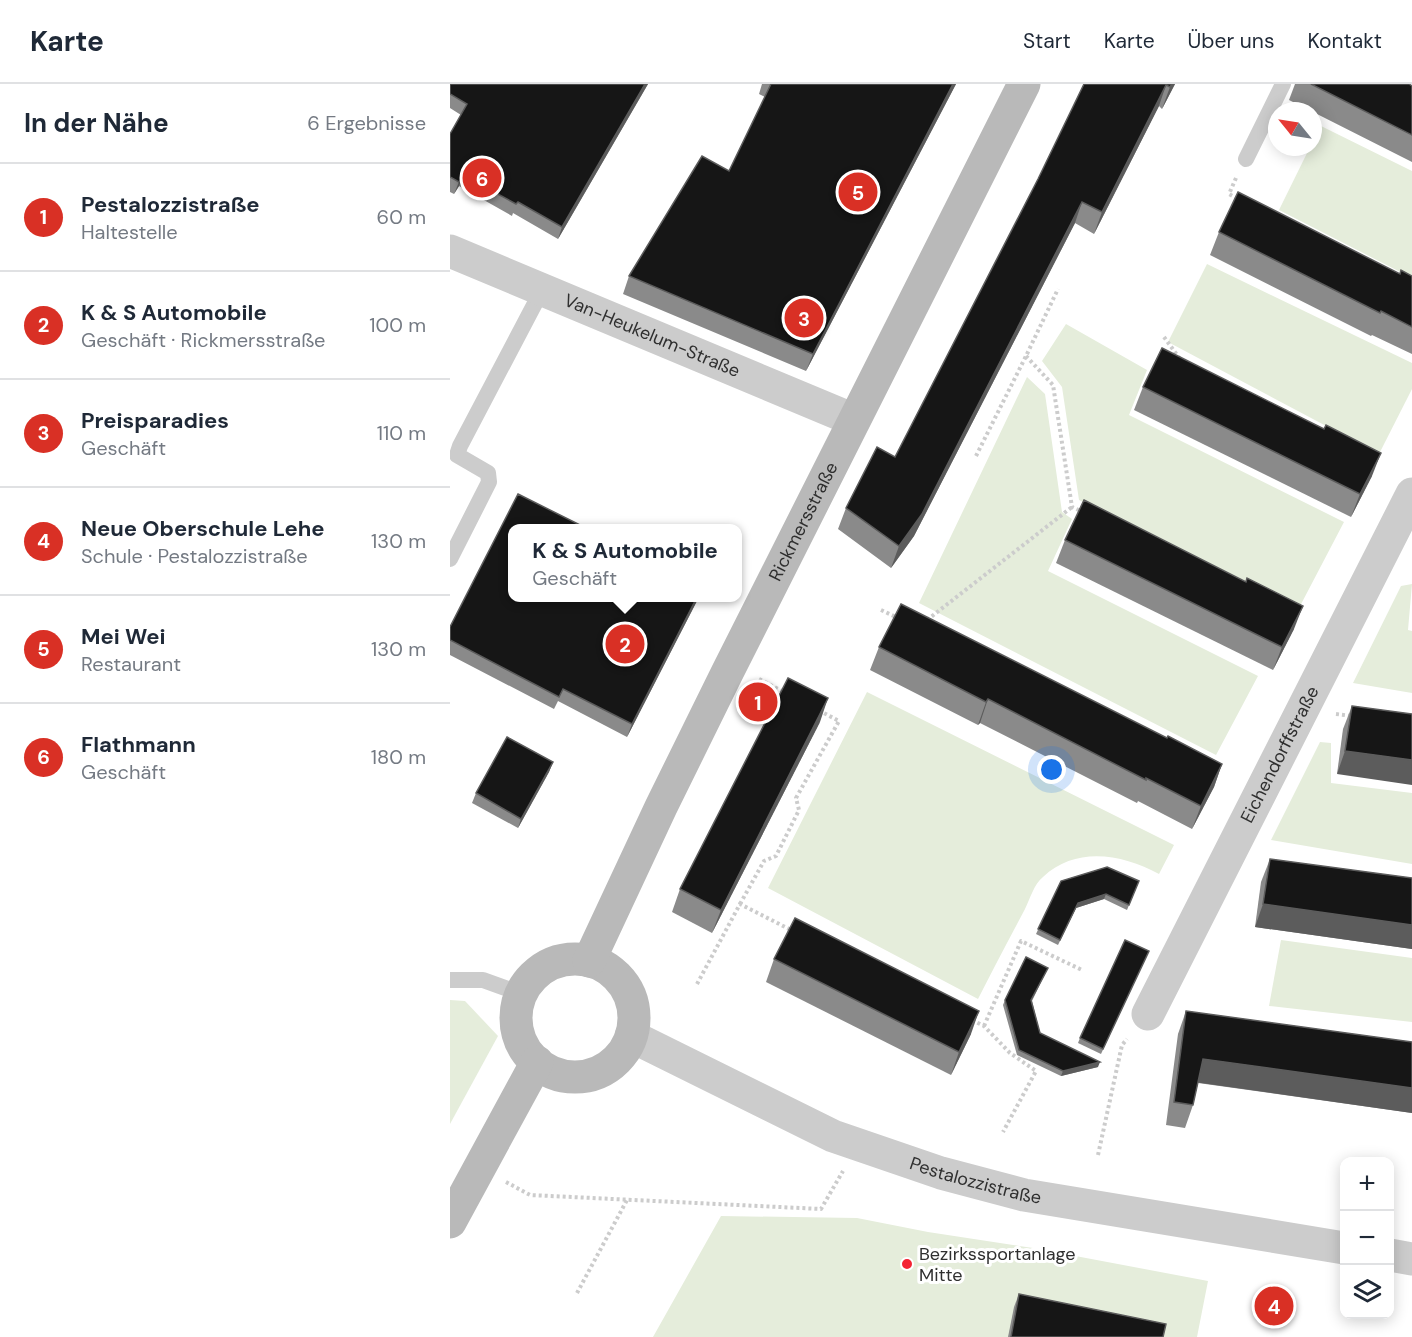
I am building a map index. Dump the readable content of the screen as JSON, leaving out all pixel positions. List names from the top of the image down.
{
  "streets": {
    "main road": ["Rickmersstraße"],
    "street": ["Van-Heukelum-Straße", "Eichendorffstraße", "Pestalozzistraße"]
  },
  "crossings": [
    ["Van-Heukelum-Straße", "Rickmersstraße"],
    ["Rickmersstraße", "Pestalozzistraße"]
  ],
  "places": ["Bezirkssportanlage Mitte"],
  "north": "top left",
  "page": {
    "header": "Karte",
    "nav": [
      "Start",
      "Karte",
      "Über uns",
      "Kontakt"
    ],
    "heading": ["In der Nähe", "6 Ergebnisse"],
    "pins": [
      "6",
      "5",
      "3",
      "2",
      "1",
      "4"
    ],
    "list": [
      {
        "mark": "1",
        "name": "Pestalozzistraße",
        "note": "Haltestelle",
        "value": "60 m"
      },
      {
        "mark": "2",
        "name": "K & S Automobile",
        "note": "Geschäft · Rickmersstraße",
        "value": "100 m"
      },
      {
        "mark": "3",
        "name": "Preisparadies",
        "note": "Geschäft",
        "value": "110 m"
      },
      {
        "mark": "4",
        "name": "Neue Oberschule Lehe",
        "note": "Schule · Pestalozzistraße",
        "value": "130 m"
      },
      {
        "mark": "5",
        "name": "Mei Wei",
        "note": "Restaurant",
        "value": "130 m"
      },
      {
        "mark": "6",
        "name": "Flathmann",
        "note": "Geschäft",
        "value": "180 m"
      }
    ],
    "popup": ["K & S Automobile", "Geschäft"],
    "map_buttons": ["+", "−"]
  }
}
